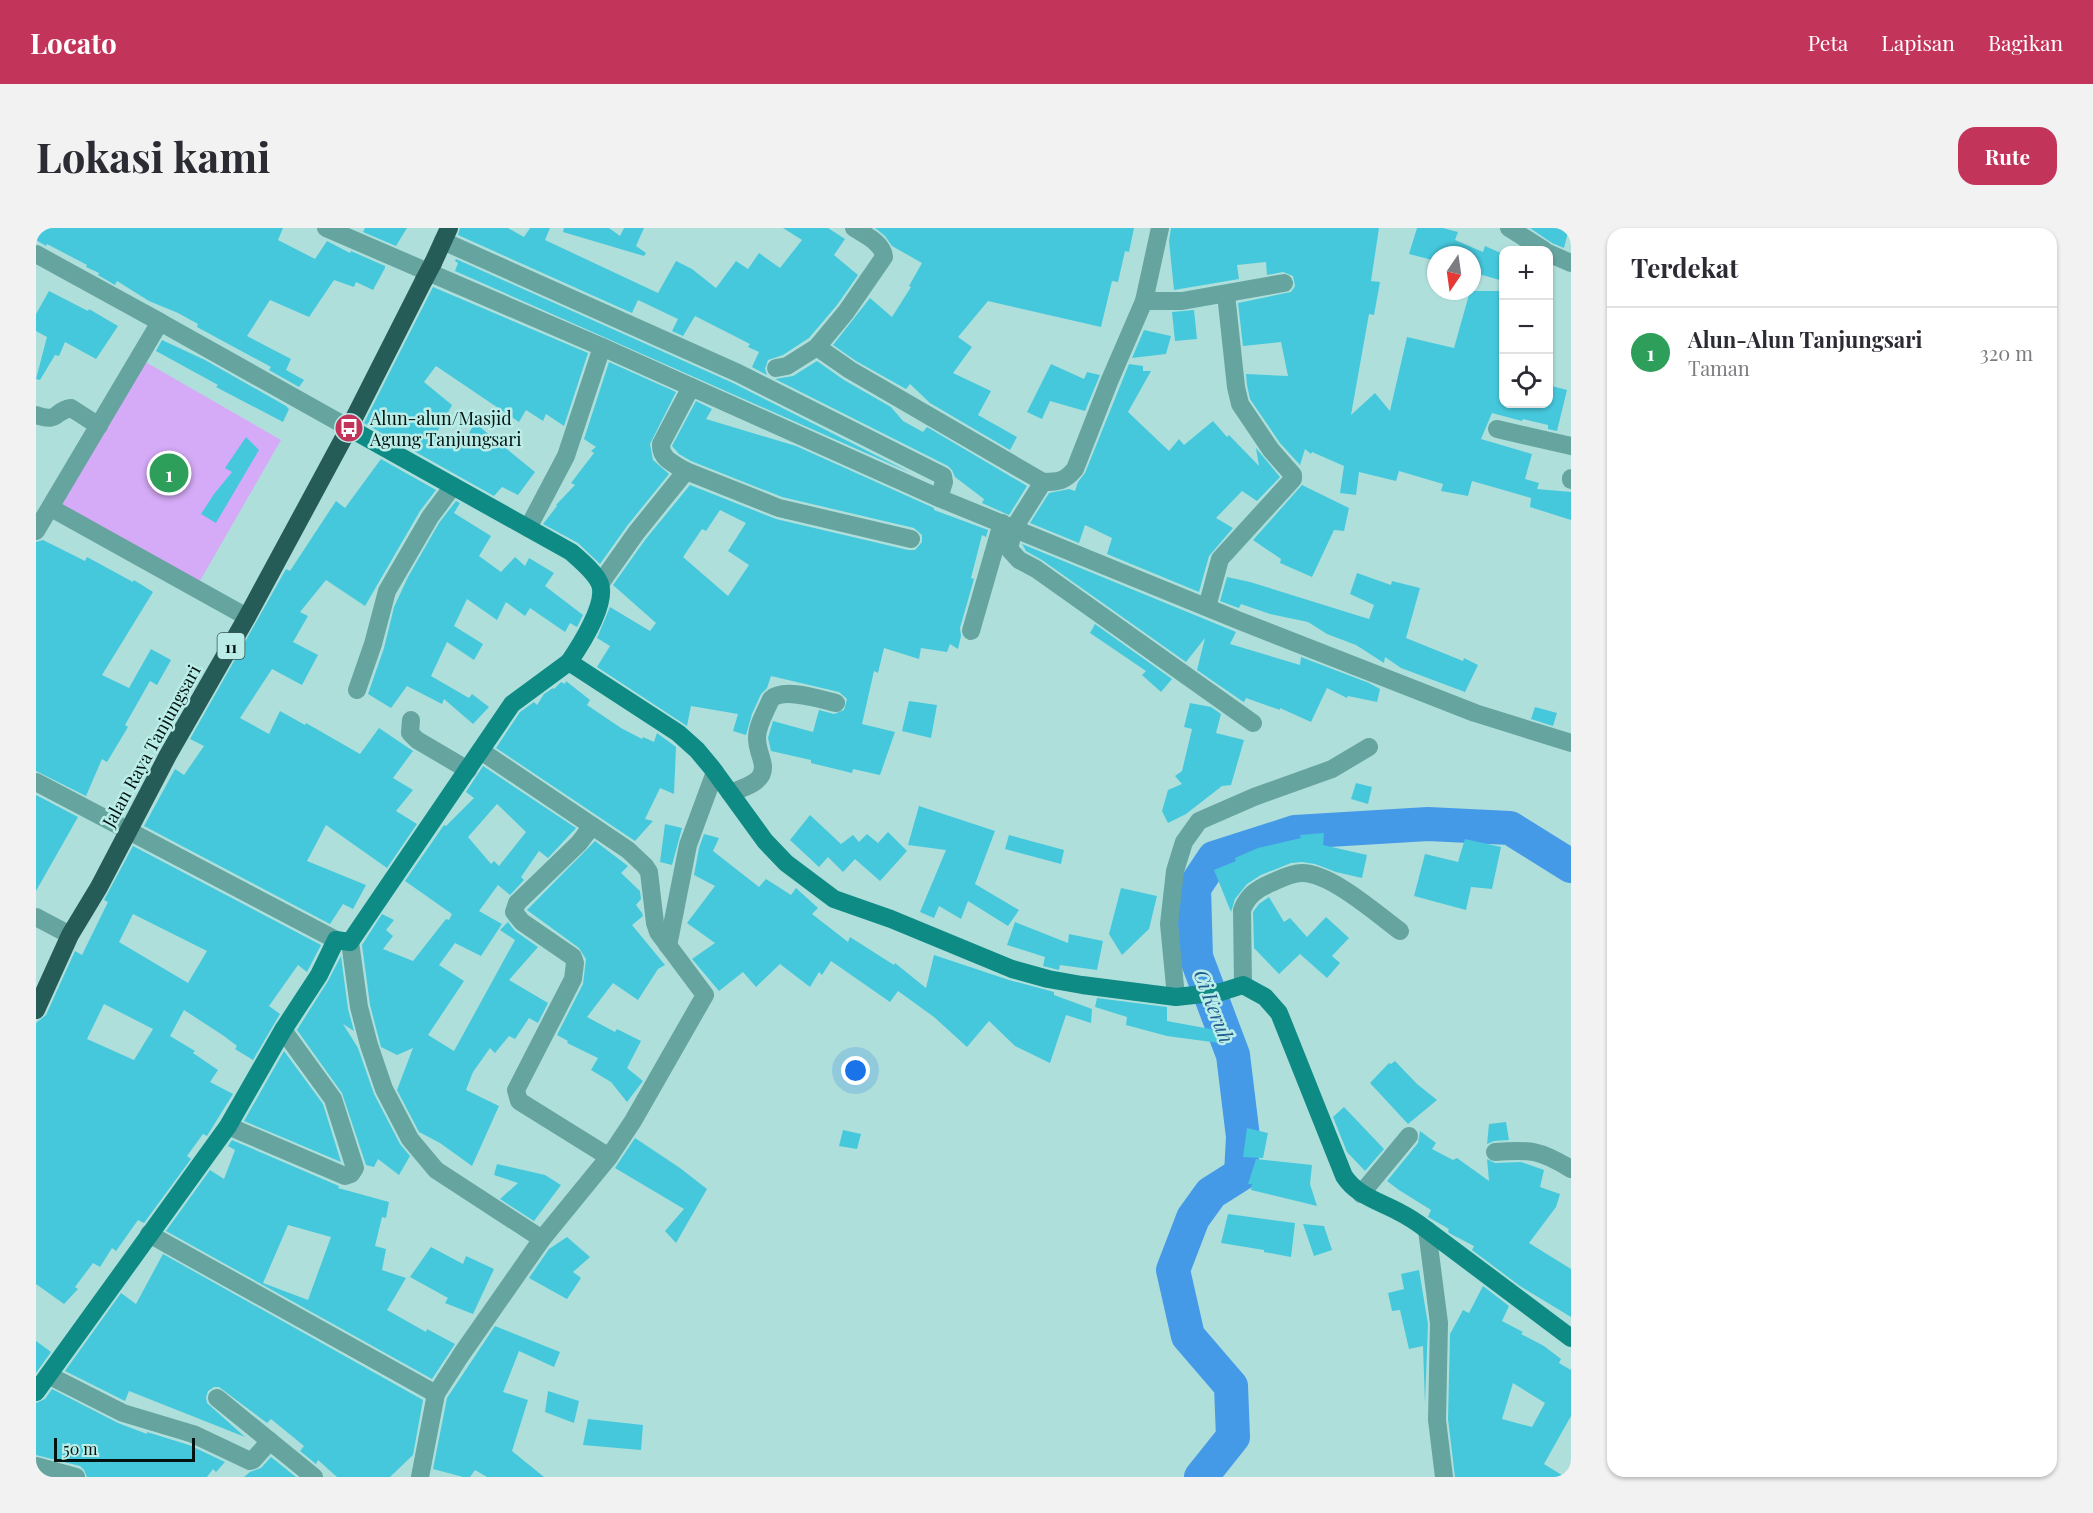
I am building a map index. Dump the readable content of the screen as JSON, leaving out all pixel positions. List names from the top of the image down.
{
  "streets": {
    "highway": ["11", "Jalan Raya Tanjungsari"]
  },
  "water": ["Ci Keruh"],
  "places": {
    "bus stop": ["Alun-alun/Masjid Agung Tanjungsari"]
  },
  "scale_bar": "50 m",
  "north": "bottom",
  "page": {
    "header": "Locato",
    "nav": ["Peta", "Lapisan", "Bagikan"],
    "buttons": "Rute",
    "title": "Lokasi kami",
    "heading": "Terdekat",
    "map_buttons": ["+", "−"],
    "list": [
      {
        "mark": "1",
        "name": "Alun-Alun Tanjungsari",
        "note": "Taman",
        "value": "320 m"
      }
    ],
    "pins": "1",
    "scale": "50 m"
  }
}
